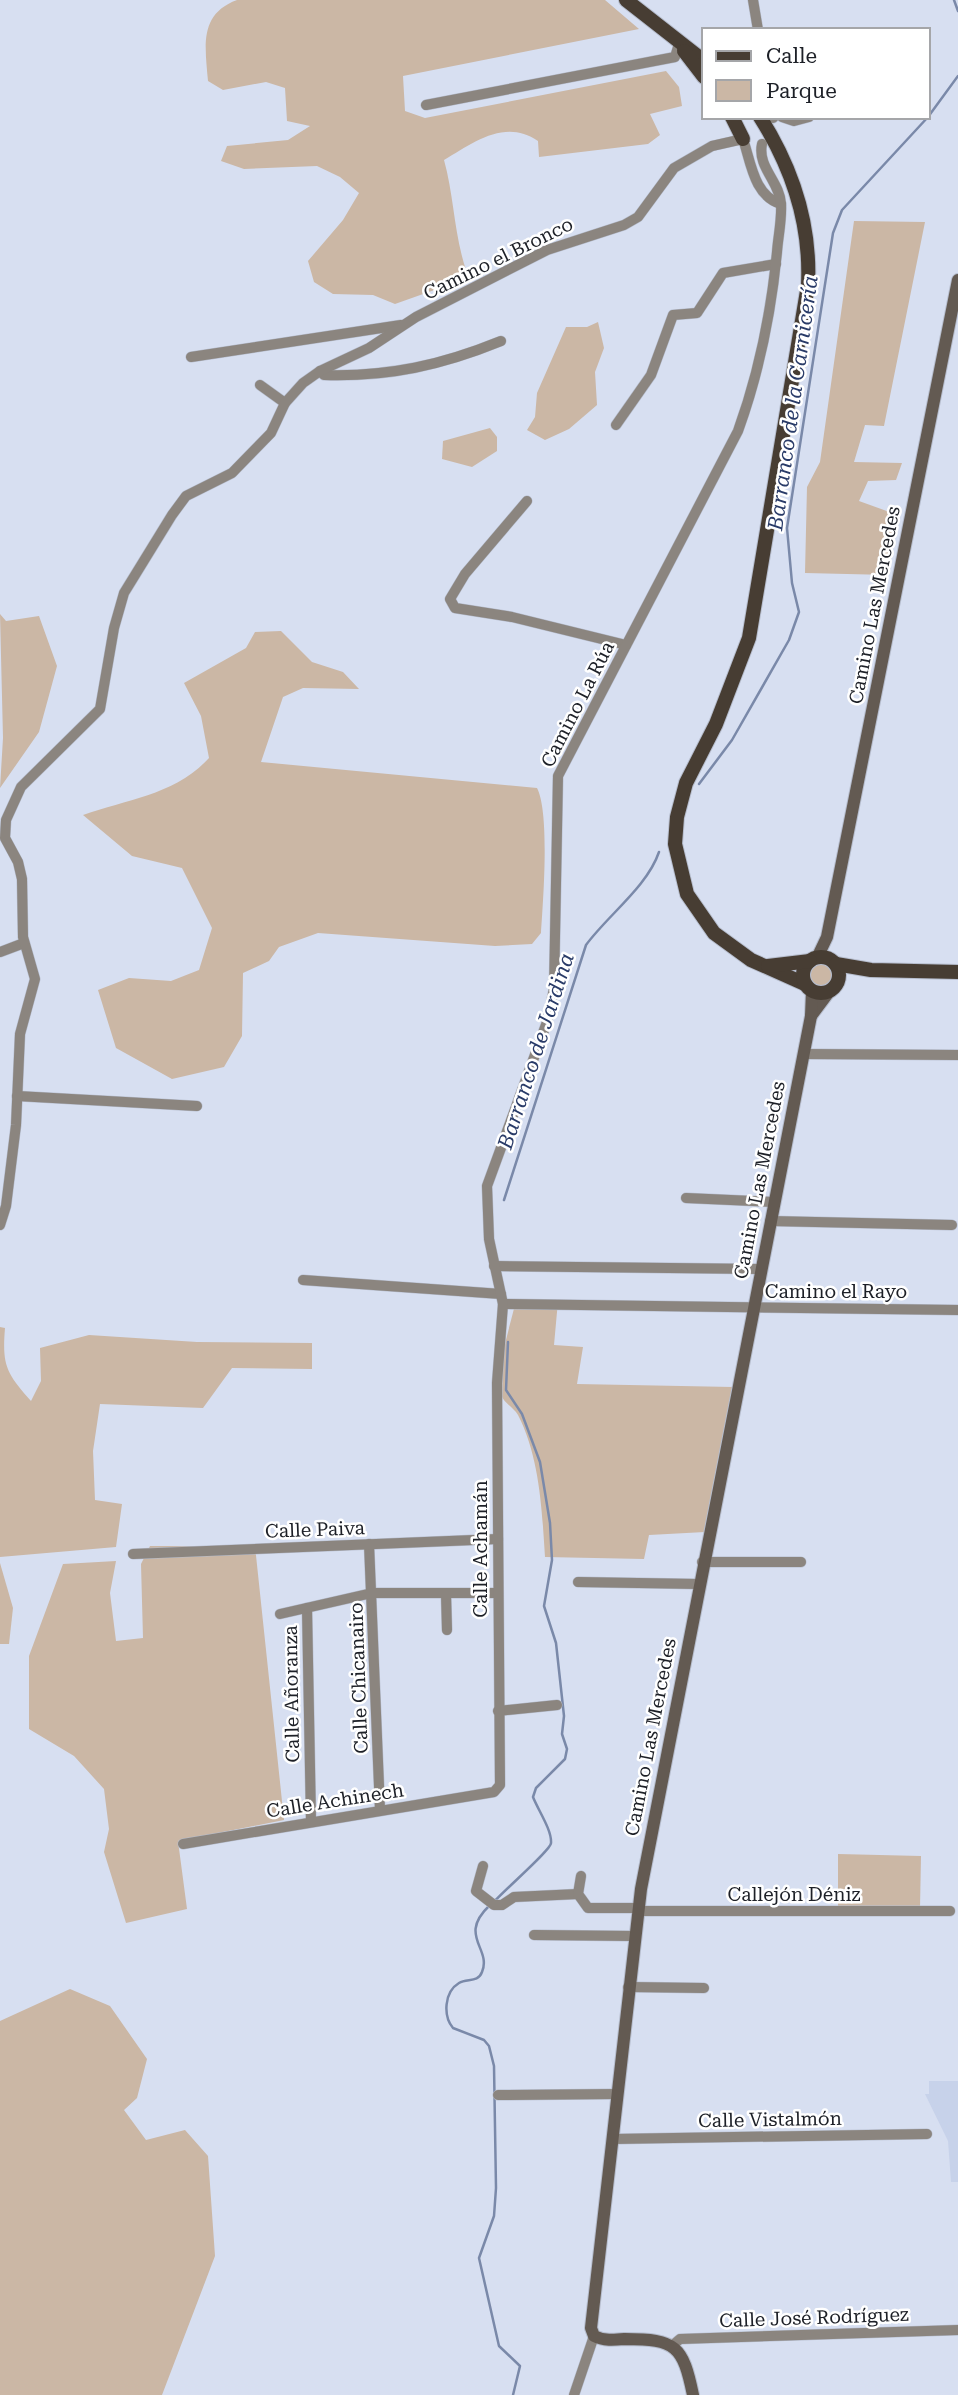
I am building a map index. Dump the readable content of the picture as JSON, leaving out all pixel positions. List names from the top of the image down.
{
  "streets": {
    "main road": ["Camino Las Mercedes"],
    "street": [
      "Camino el Bronco",
      "Camino La Rúa",
      "Camino el Rayo",
      "Calle Paiva",
      "Calle Achamán",
      "Calle Chicanairo",
      "Calle Añoranza",
      "Calle Achinech",
      "Callejón Déniz",
      "Calle Vistalmón",
      "Calle José Rodríguez"
    ]
  },
  "crossings": [
    ["Camino Las Mercedes", "Camino el Rayo"],
    ["Camino Las Mercedes", "Callejón Déniz"],
    ["Camino Las Mercedes", "Calle Vistalmón"],
    ["Camino La Rúa", "Camino el Rayo"],
    ["Camino La Rúa", "Calle Achamán"],
    ["Camino el Rayo", "Calle Achamán"],
    ["Calle Paiva", "Calle Achamán"],
    ["Calle Paiva", "Calle Chicanairo"],
    ["Calle Achamán", "Calle Achinech"],
    ["Calle Chicanairo", "Calle Achinech"],
    ["Calle Añoranza", "Calle Achinech"]
  ],
  "water": ["Barranco de la Carnicería", "Barranco de Jardina"],
  "legend": ["Calle", "Parque"]
}
